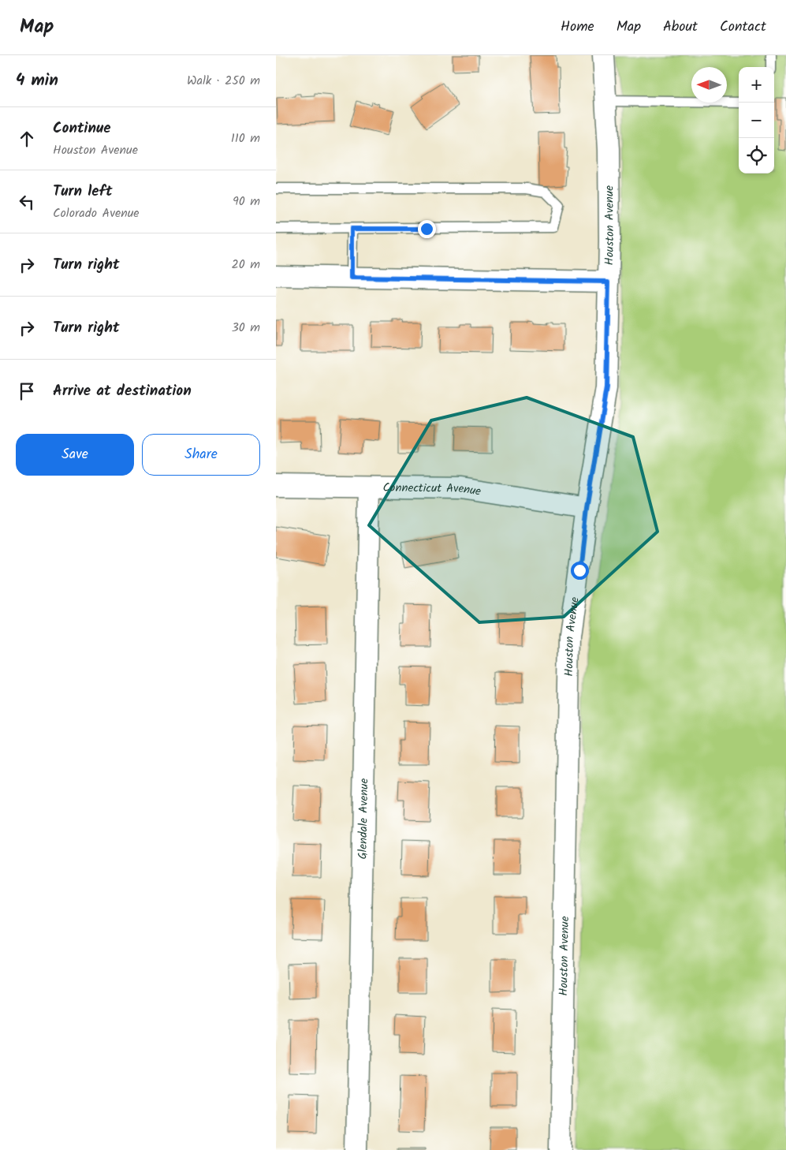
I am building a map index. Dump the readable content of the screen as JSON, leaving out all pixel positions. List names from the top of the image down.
{
  "streets": {
    "street": ["Houston Avenue", "Connecticut Avenue", "Glendale Avenue"]
  },
  "crossings": [
    ["Houston Avenue", "Connecticut Avenue"],
    ["Connecticut Avenue", "Glendale Avenue"]
  ],
  "north": "left",
  "page": {
    "header": "Map",
    "nav": [
      "Home",
      "Map",
      "About",
      "Contact"
    ],
    "heading": ["4 min", "Walk · 250 m"],
    "map_buttons": ["+", "−"],
    "list": [
      ["Continue", "Houston Avenue", "110 m"],
      ["Turn left", "Colorado Avenue", "90 m"],
      ["Turn right", "20 m"],
      ["Turn right", "30 m"],
      "Arrive at destination"
    ],
    "buttons": ["Save", "Share"]
  }
}
